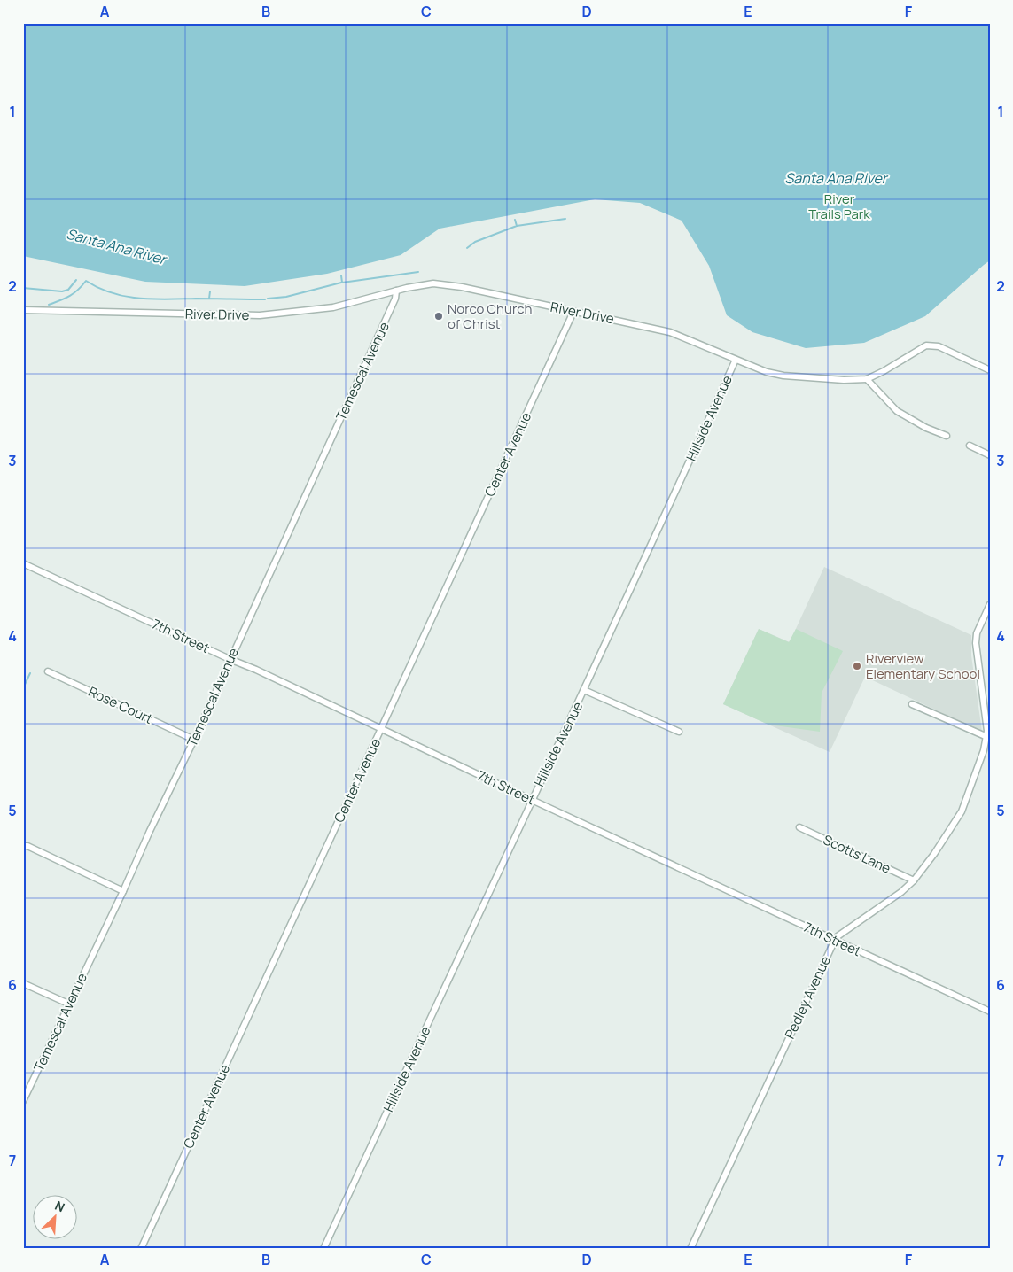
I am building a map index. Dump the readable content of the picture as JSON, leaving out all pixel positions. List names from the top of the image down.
{
  "streets": {
    "street": [
      "River Drive",
      "Temescal Avenue",
      "Hillside Avenue",
      "Center Avenue",
      "7th Street",
      "Rose Court",
      "Scotts Lane",
      "Pedley Avenue"
    ]
  },
  "crossings": [
    ["River Drive", "Temescal Avenue"],
    ["River Drive", "Hillside Avenue"],
    ["River Drive", "Center Avenue"],
    ["Temescal Avenue", "7th Street"],
    ["Temescal Avenue", "Rose Court"],
    ["Hillside Avenue", "7th Street"],
    ["Center Avenue", "7th Street"],
    ["7th Street", "Pedley Avenue"],
    ["Scotts Lane", "Pedley Avenue"]
  ],
  "water": ["Santa Ana River"],
  "parks": ["River Trails Park"],
  "places": ["Norco Church of Christ", "Riverview Elementary School"],
  "north": "top right",
  "grid": {
    "columns": [
      "A",
      "B",
      "C",
      "D",
      "E",
      "F"
    ],
    "rows": [
      "1",
      "2",
      "3",
      "4",
      "5",
      "6",
      "7"
    ]
  }
}
